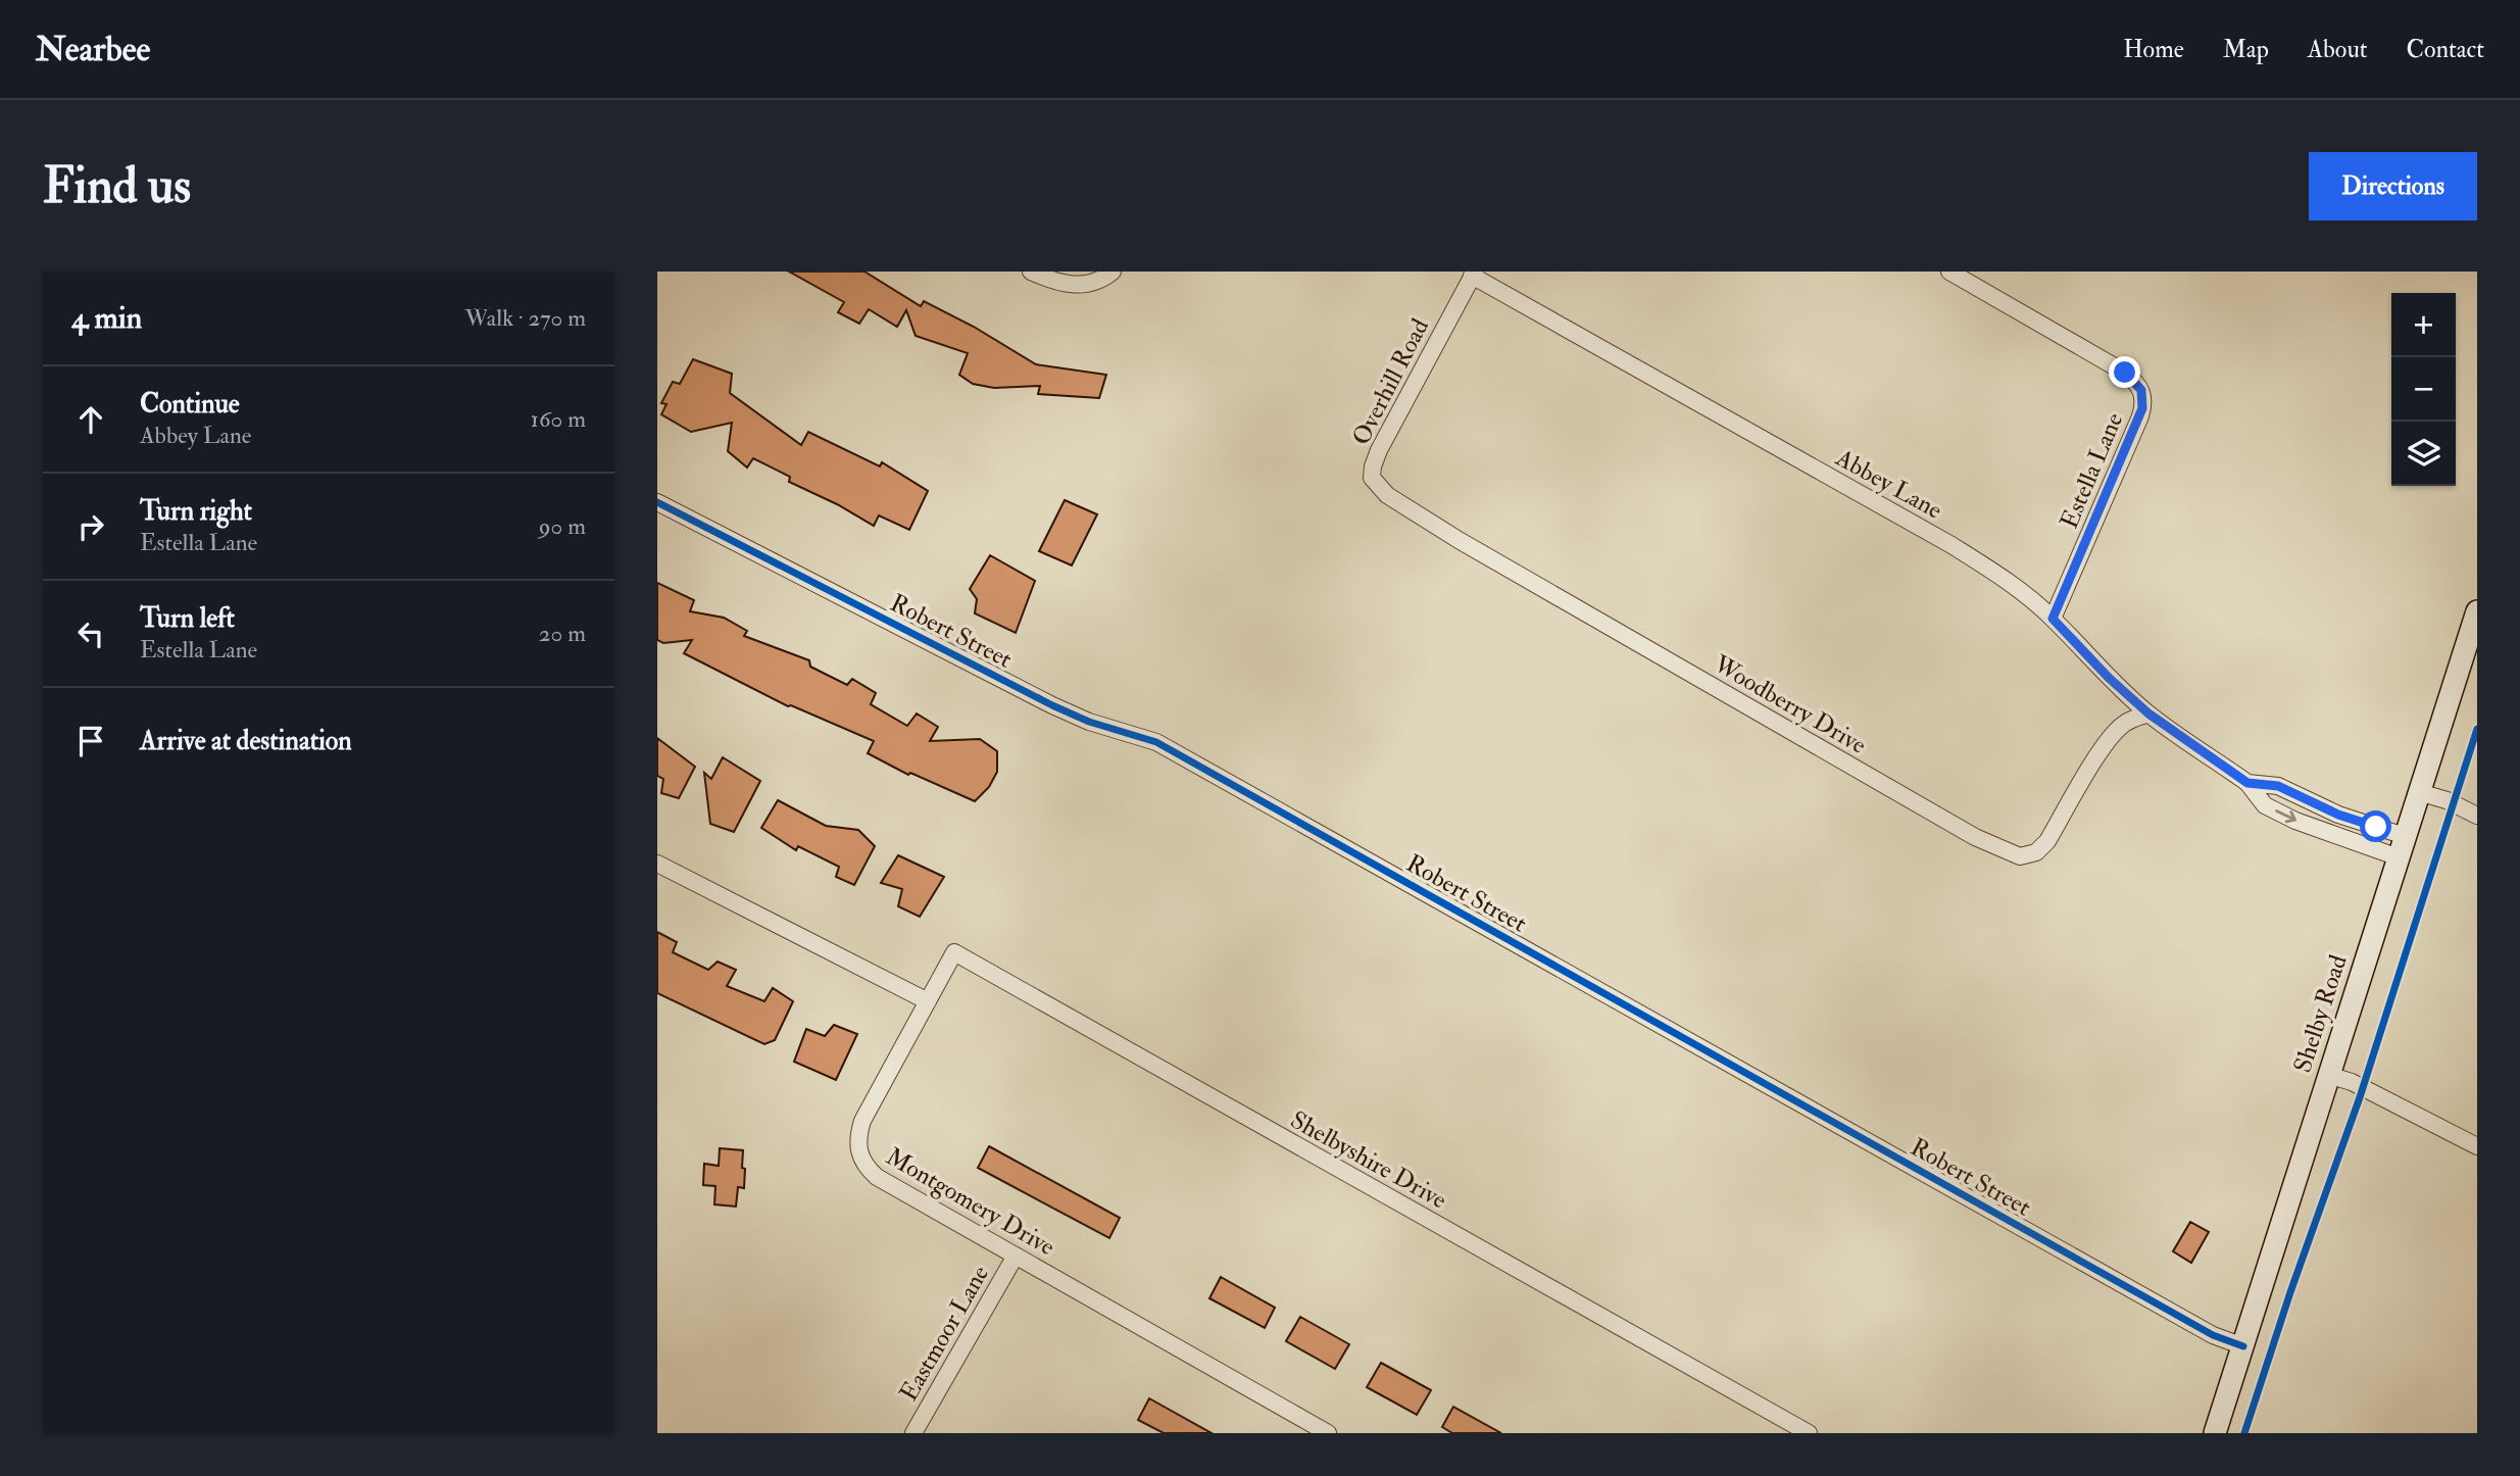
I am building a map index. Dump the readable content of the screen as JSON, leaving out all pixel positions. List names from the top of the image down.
{
  "streets": {
    "street": [
      "Overhill Road",
      "Estella Lane",
      "Abbey Lane",
      "Robert Street",
      "Woodberry Drive",
      "Shelby Road",
      "Shelbyshire Drive",
      "Montgomery Drive",
      "Eastmoor Lane"
    ]
  },
  "crossings": [
    ["Overhill Road", "Abbey Lane"],
    ["Overhill Road", "Woodberry Drive"],
    ["Estella Lane", "Abbey Lane"],
    ["Abbey Lane", "Woodberry Drive"],
    ["Abbey Lane", "Shelby Road"],
    ["Robert Street", "Shelby Road"],
    ["Shelbyshire Drive", "Montgomery Drive"],
    ["Montgomery Drive", "Eastmoor Lane"]
  ],
  "page": {
    "header": "Nearbee",
    "nav": [
      "Home",
      "Map",
      "About",
      "Contact"
    ],
    "buttons": "Directions",
    "title": "Find us",
    "heading": ["4 min", "Walk · 270 m"],
    "map_buttons": ["+", "−"],
    "list": [
      ["Continue", "Abbey Lane", "160 m"],
      ["Turn right", "Estella Lane", "90 m"],
      ["Turn left", "Estella Lane", "20 m"],
      "Arrive at destination"
    ]
  }
}
